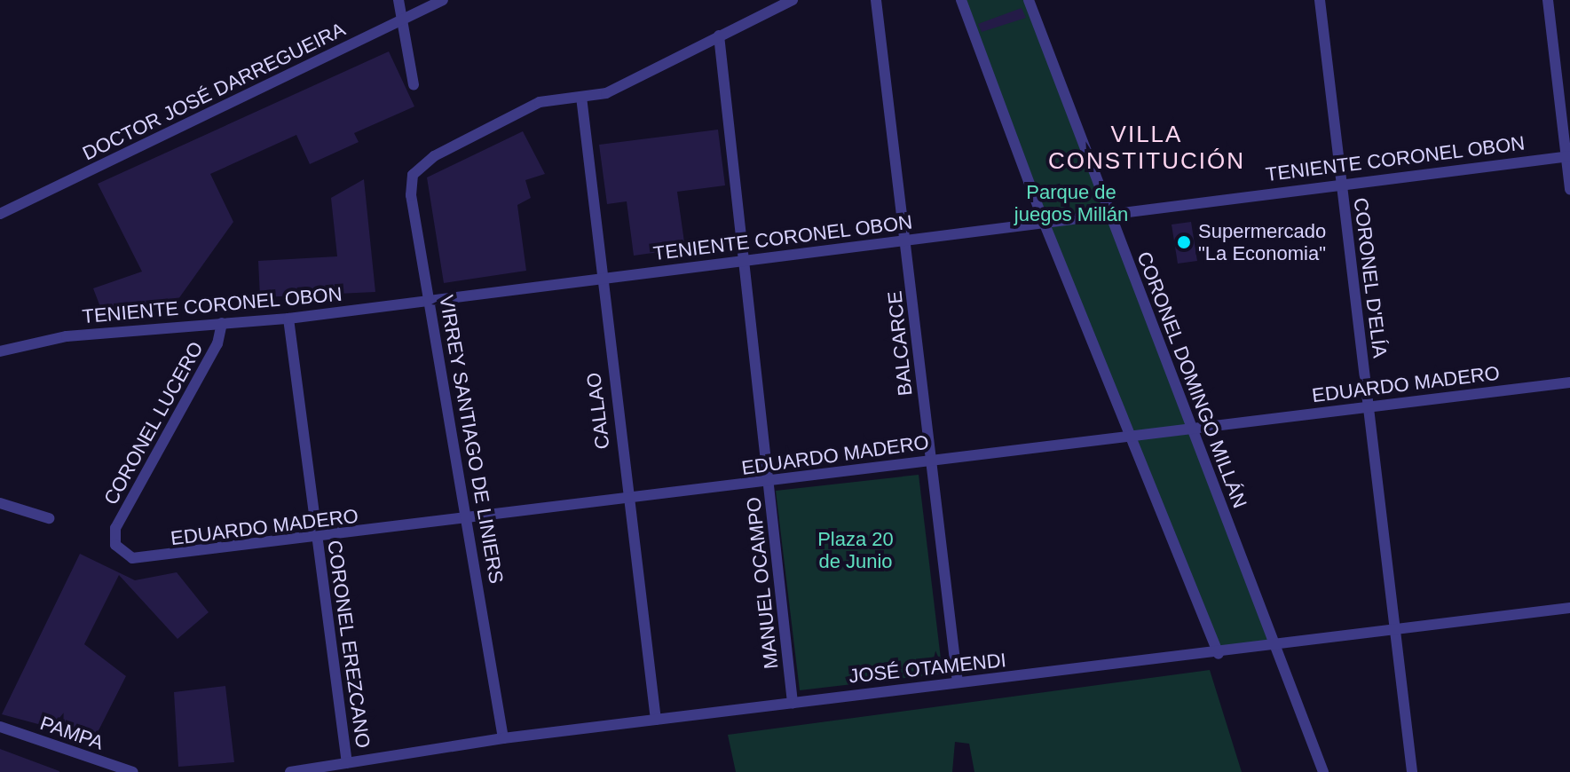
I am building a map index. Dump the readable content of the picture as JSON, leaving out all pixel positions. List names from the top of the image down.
{
  "streets": {
    "street": [
      "DOCTOR JOSÉ DARREGUEIRA",
      "TENIENTE CORONEL OBON",
      "CORONEL D'ELÍA",
      "BALCARCE",
      "CORONEL DOMINGO MILLÁN",
      "EDUARDO MADERO",
      "CALLAO",
      "CORONEL LUCERO",
      "VIRREY SANTIAGO DE LINIERS",
      "MANUEL OCAMPO",
      "CORONEL EREZCANO",
      "JOSÉ OTAMENDI",
      "PAMPA"
    ]
  },
  "crossings": [
    ["TENIENTE CORONEL OBON", "CORONEL D'ELÍA"],
    ["TENIENTE CORONEL OBON", "BALCARCE"],
    ["TENIENTE CORONEL OBON", "CORONEL DOMINGO MILLÁN"],
    ["TENIENTE CORONEL OBON", "CALLAO"],
    ["TENIENTE CORONEL OBON", "CORONEL LUCERO"],
    ["TENIENTE CORONEL OBON", "VIRREY SANTIAGO DE LINIERS"],
    ["TENIENTE CORONEL OBON", "MANUEL OCAMPO"],
    ["TENIENTE CORONEL OBON", "CORONEL EREZCANO"],
    ["CORONEL D'ELÍA", "EDUARDO MADERO"],
    ["CORONEL D'ELÍA", "JOSÉ OTAMENDI"],
    ["BALCARCE", "EDUARDO MADERO"],
    ["BALCARCE", "JOSÉ OTAMENDI"],
    ["CORONEL DOMINGO MILLÁN", "EDUARDO MADERO"],
    ["CORONEL DOMINGO MILLÁN", "JOSÉ OTAMENDI"],
    ["EDUARDO MADERO", "CALLAO"],
    ["EDUARDO MADERO", "CORONEL LUCERO"],
    ["EDUARDO MADERO", "VIRREY SANTIAGO DE LINIERS"],
    ["EDUARDO MADERO", "MANUEL OCAMPO"],
    ["EDUARDO MADERO", "CORONEL EREZCANO"],
    ["CALLAO", "VIRREY SANTIAGO DE LINIERS"],
    ["CALLAO", "JOSÉ OTAMENDI"],
    ["VIRREY SANTIAGO DE LINIERS", "JOSÉ OTAMENDI"],
    ["MANUEL OCAMPO", "JOSÉ OTAMENDI"],
    ["CORONEL EREZCANO", "JOSÉ OTAMENDI"]
  ],
  "districts": ["VILLA CONSTITUCIÓN"],
  "parks": ["Parque de juegos Millán", "Plaza 20 de Junio"],
  "places": ["Supermercado \"La Economia\""]
}
